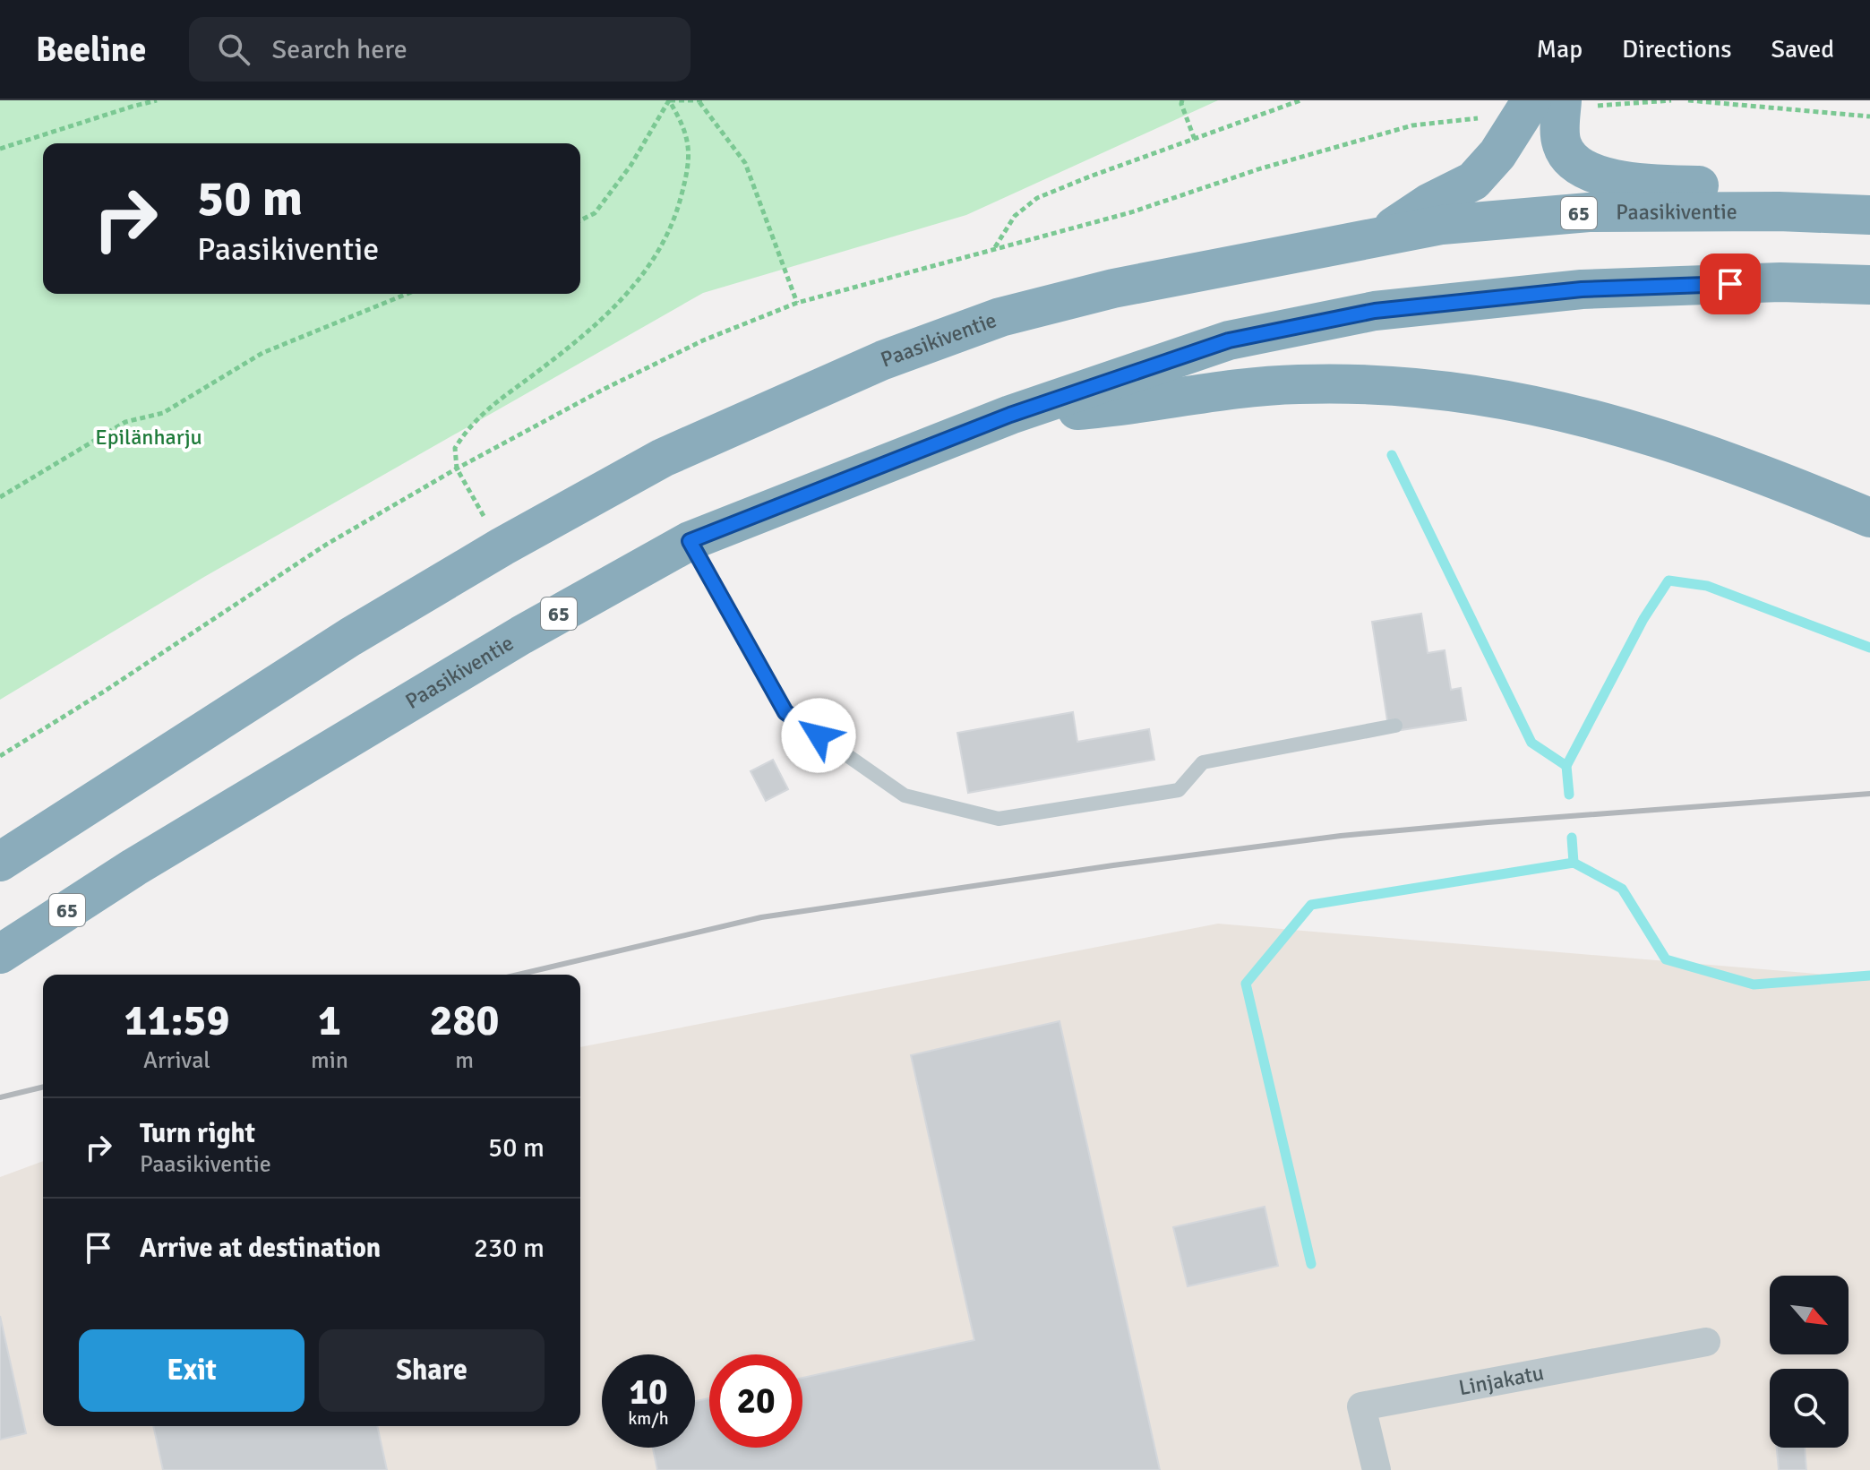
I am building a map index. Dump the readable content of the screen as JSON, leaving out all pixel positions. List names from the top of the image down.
{
  "streets": {
    "highway": ["Paasikiventie", "65"],
    "street": ["Linjakatu"]
  },
  "parks": ["Epilänharju"],
  "north": "bottom right",
  "page": {
    "header": "Beeline",
    "search": "Search here",
    "nav": ["Map", "Directions", "Saved"],
    "turn": ["50 m", "Paasikiventie"],
    "eta": [
      "11:59",
      "Arrival",
      "1",
      "min",
      "280",
      "m"
    ],
    "list": [
      {
        "name": "Turn right",
        "note": "Paasikiventie",
        "value": "50 m"
      },
      {
        "name": "Arrive at destination",
        "value": "230 m"
      }
    ],
    "buttons": ["Exit", "Share"],
    "speed": "10 km/h",
    "limit": "20"
  }
}
